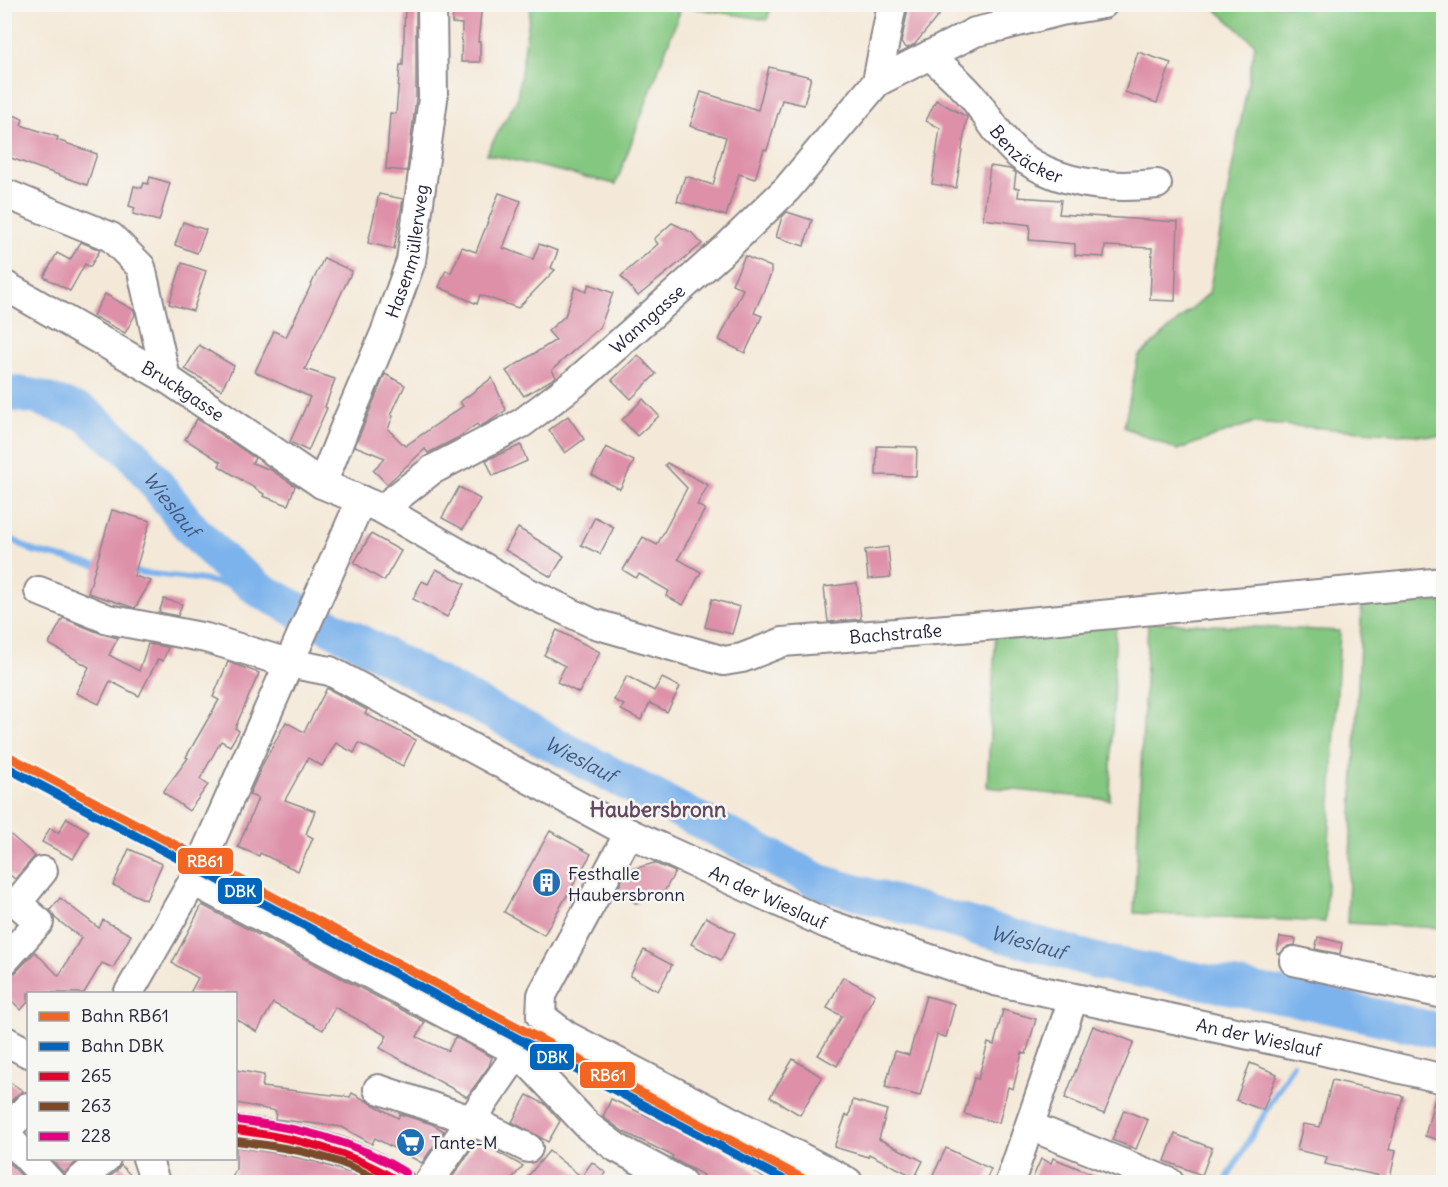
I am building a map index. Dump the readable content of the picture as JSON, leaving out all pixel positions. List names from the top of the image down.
{
  "streets": {
    "street": [
      "Benzäcker",
      "Hasenmüllerweg",
      "Wanngasse",
      "Bruckgasse",
      "Bachstraße",
      "An der Wieslauf"
    ]
  },
  "crossings": [
    ["Benzäcker", "Wanngasse"],
    ["Hasenmüllerweg", "Bruckgasse"],
    ["Wanngasse", "Bruckgasse"],
    ["Wanngasse", "Bachstraße"],
    ["Bruckgasse", "Bachstraße"]
  ],
  "districts": ["Haubersbronn"],
  "water": ["Wieslauf"],
  "places": {
    "building": ["Festhalle Haubersbronn"],
    "supermarket": ["Tante-M"]
  },
  "lines": [
    "rail line RB61",
    "rail line DBK",
    "transit line 228",
    "transit line 265",
    "transit line 263"
  ],
  "legend": [
    "Bahn RB61",
    "Bahn DBK",
    "265",
    "263",
    "228"
  ]
}
